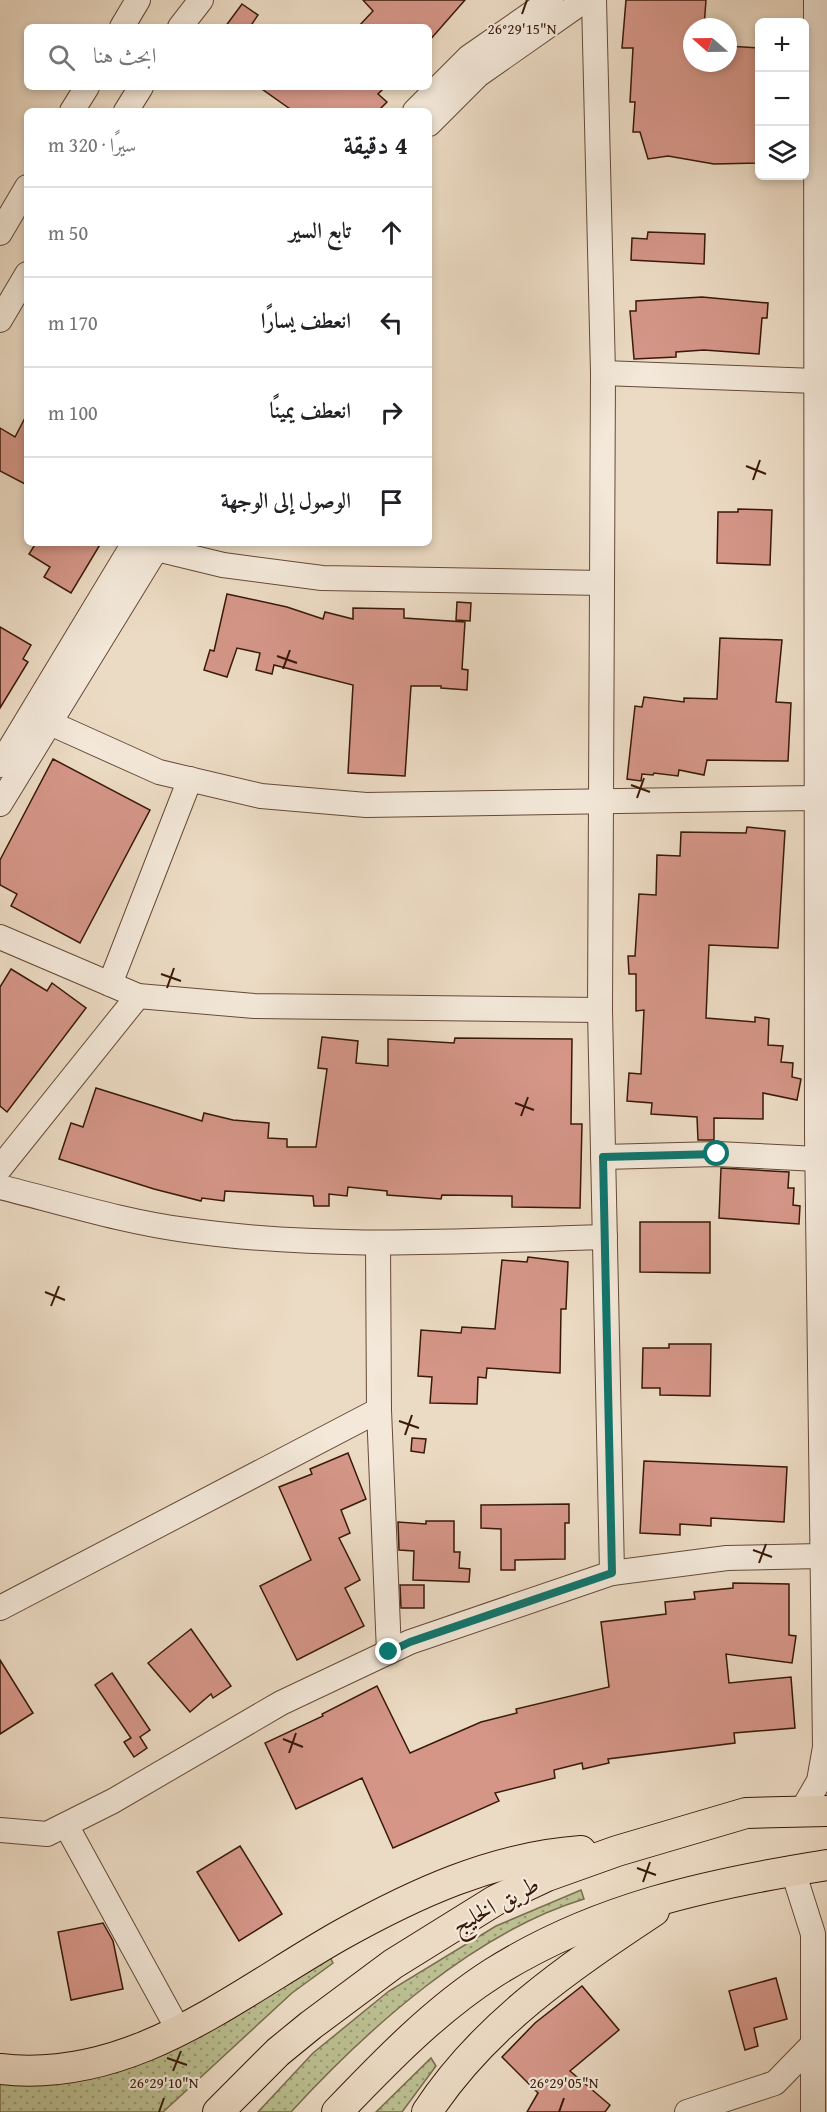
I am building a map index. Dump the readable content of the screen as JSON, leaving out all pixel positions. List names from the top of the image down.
{
  "streets": {
    "main road": ["طريق الخليج"]
  },
  "north": "left",
  "page": {
    "map_buttons": ["+", "−"],
    "search": "ابحث هنا",
    "heading": ["4 دقيقة", "سيرًا · 320 m"],
    "list": [
      ["تابع السير", "50 m"],
      ["انعطف يسارًا", "170 m"],
      ["انعطف يمينًا", "100 m"],
      "الوصول إلى الوجهة"
    ]
  },
  "coordinates": ["26°29'15\"N", "26°29'10\"N", "26°29'05\"N"]
}
